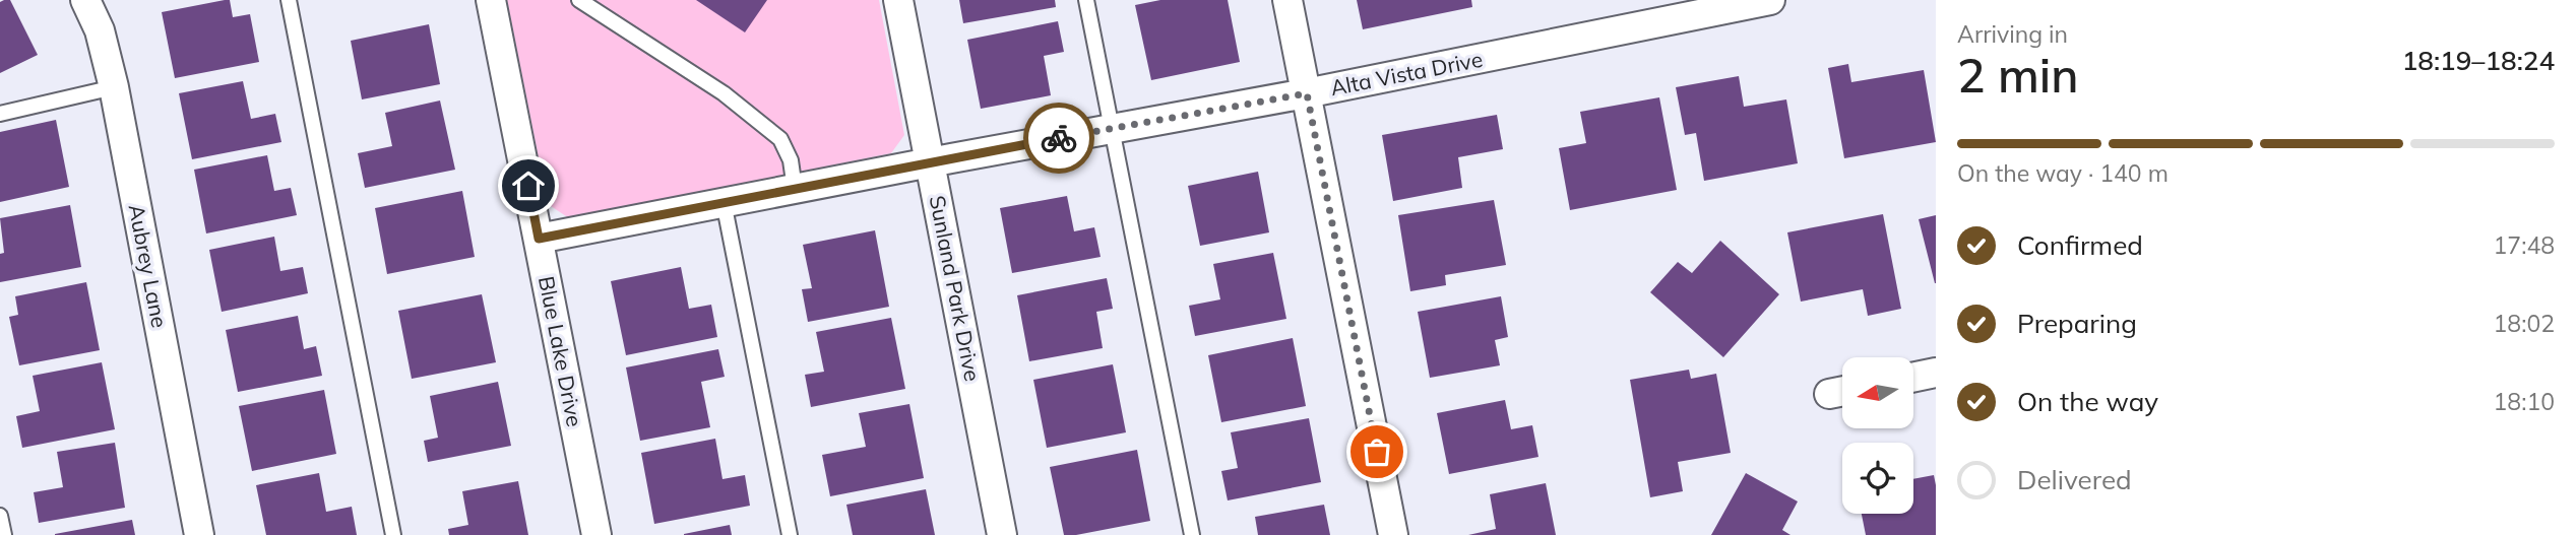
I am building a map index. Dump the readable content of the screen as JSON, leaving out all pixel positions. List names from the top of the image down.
{
  "streets": {
    "street": [
      "Alta Vista Drive",
      "Aubrey Lane",
      "Sunland Park Drive",
      "Blue Lake Drive"
    ]
  },
  "crossings": [
    ["Alta Vista Drive", "Sunland Park Drive"],
    ["Alta Vista Drive", "Blue Lake Drive"]
  ],
  "north": "left",
  "page": {
    "heading": ["2 min", "Arriving in", "18:19–18:24"],
    "bar": "On the way · 140 m",
    "list": [
      ["Confirmed", "17:48"],
      ["Preparing", "18:02"],
      ["On the way", "18:10"],
      "Delivered"
    ]
  }
}
